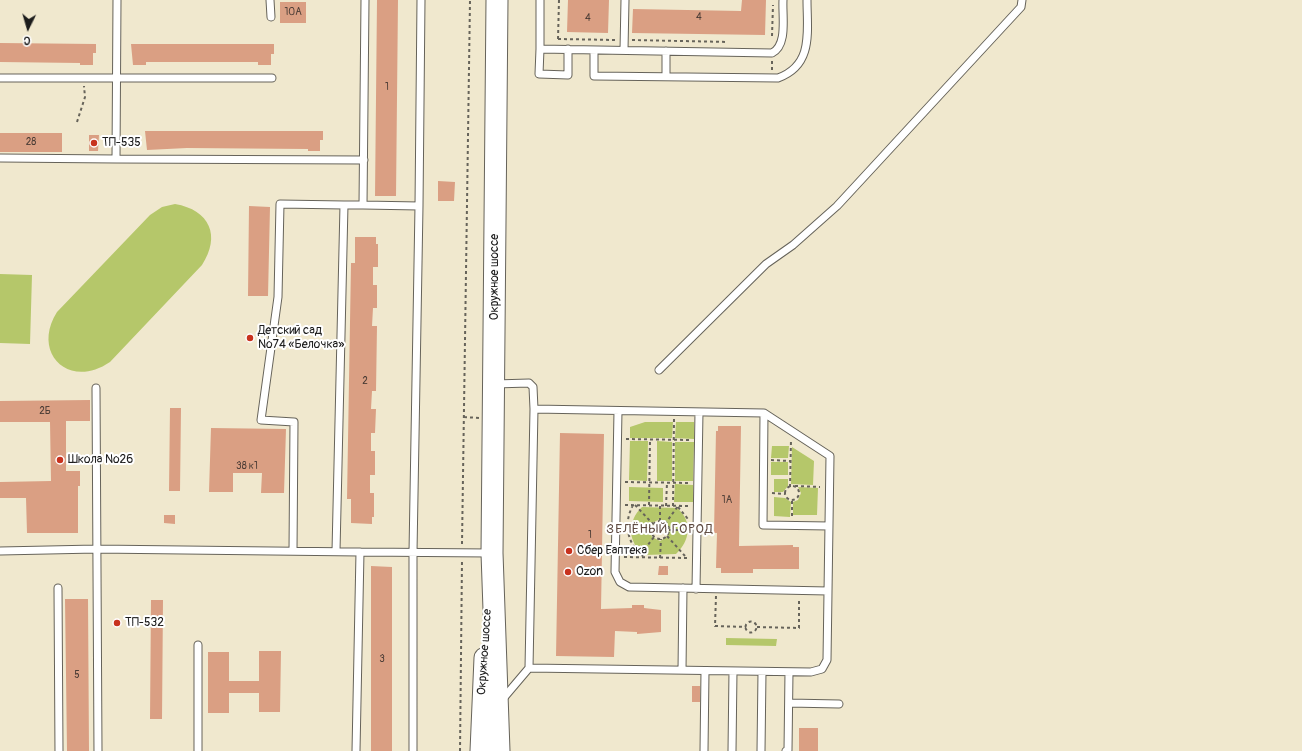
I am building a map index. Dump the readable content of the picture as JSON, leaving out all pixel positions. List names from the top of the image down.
{
  "streets": {
    "main road": ["Окружное шоссе"]
  },
  "districts": ["ЗЕЛЁНЫЙ ГОРОД"],
  "places": [
    "ТП-535",
    "Детский сад №74 «Белочка»",
    "Школа №26",
    "Сбер Еаптека",
    "Ozon",
    "ТП-532"
  ],
  "house_numbers": [
    "10А",
    "4",
    "4",
    "1",
    "28",
    "2",
    "2Б",
    "38 к1",
    "1А",
    "1",
    "3",
    "5"
  ],
  "north": "bottom"
}
